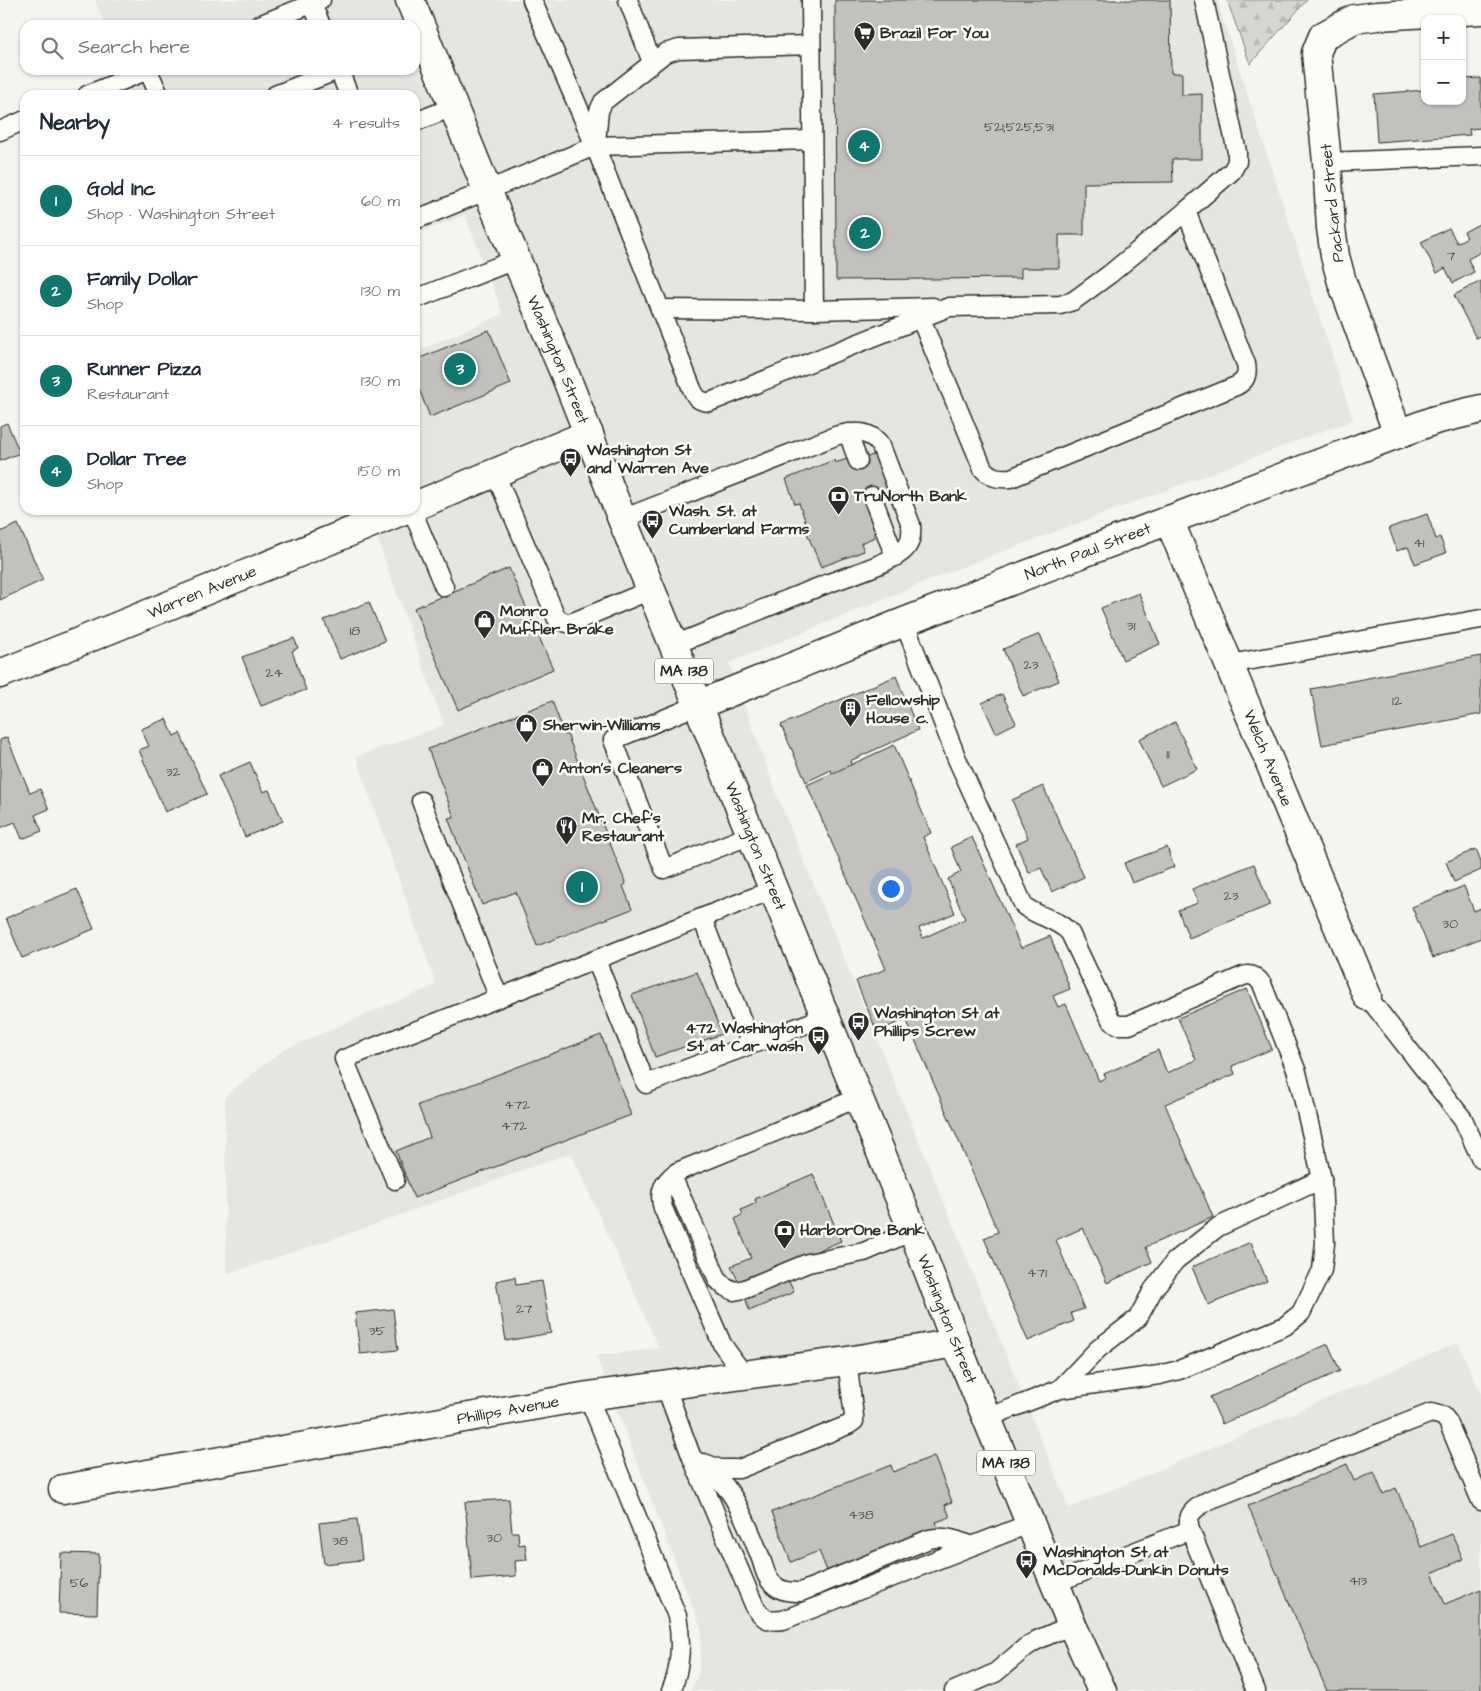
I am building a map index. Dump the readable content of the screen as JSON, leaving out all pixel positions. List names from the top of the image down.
{
  "streets": {
    "street": [
      "Packard Street",
      "Washington Street",
      "North Paul Street",
      "Warren Avenue",
      "MA 138",
      "Welch Avenue",
      "Phillips Avenue"
    ]
  },
  "crossings": [
    ["Packard Street", "North Paul Street"],
    ["Washington Street", "North Paul Street"],
    ["Washington Street", "Phillips Avenue"],
    ["North Paul Street", "Welch Avenue"]
  ],
  "places": {
    "supermarket": ["Brazil For You"],
    "bus stop": [
      "Washington St and Warren Ave",
      "Wash. St. at Cumberland Farms",
      "Washington St at Phillips Screw",
      "472 Washington St at Car wash",
      "Washington St at McDonalds-Dunkin Donuts"
    ],
    "bank": ["TruNorth Bank", "HarborOne Bank"],
    "shop": ["Monro Muffler Brake", "Sherwin-Williams", "Anton's Cleaners"],
    "building": ["Fellowship House c."],
    "restaurant": ["Mr. Chef's Restaurant"]
  },
  "house_numbers": [
    "521;525;531",
    "7",
    "41",
    "31",
    "18",
    "23",
    "24",
    "12",
    "11",
    "32",
    "23",
    "30",
    "472",
    "472",
    "471",
    "27",
    "35",
    "438",
    "30",
    "38",
    "413",
    "56"
  ],
  "page": {
    "map_buttons": ["+", "−"],
    "search": "Search here",
    "heading": ["Nearby", "4 results"],
    "pins": [
      "4",
      "2",
      "3",
      "1"
    ],
    "list": [
      {
        "mark": "1",
        "name": "Gold Inc",
        "note": "Shop · Washington Street",
        "value": "60 m"
      },
      {
        "mark": "2",
        "name": "Family Dollar",
        "note": "Shop",
        "value": "130 m"
      },
      {
        "mark": "3",
        "name": "Runner Pizza",
        "note": "Restaurant",
        "value": "130 m"
      },
      {
        "mark": "4",
        "name": "Dollar Tree",
        "note": "Shop",
        "value": "150 m"
      }
    ]
  }
}
